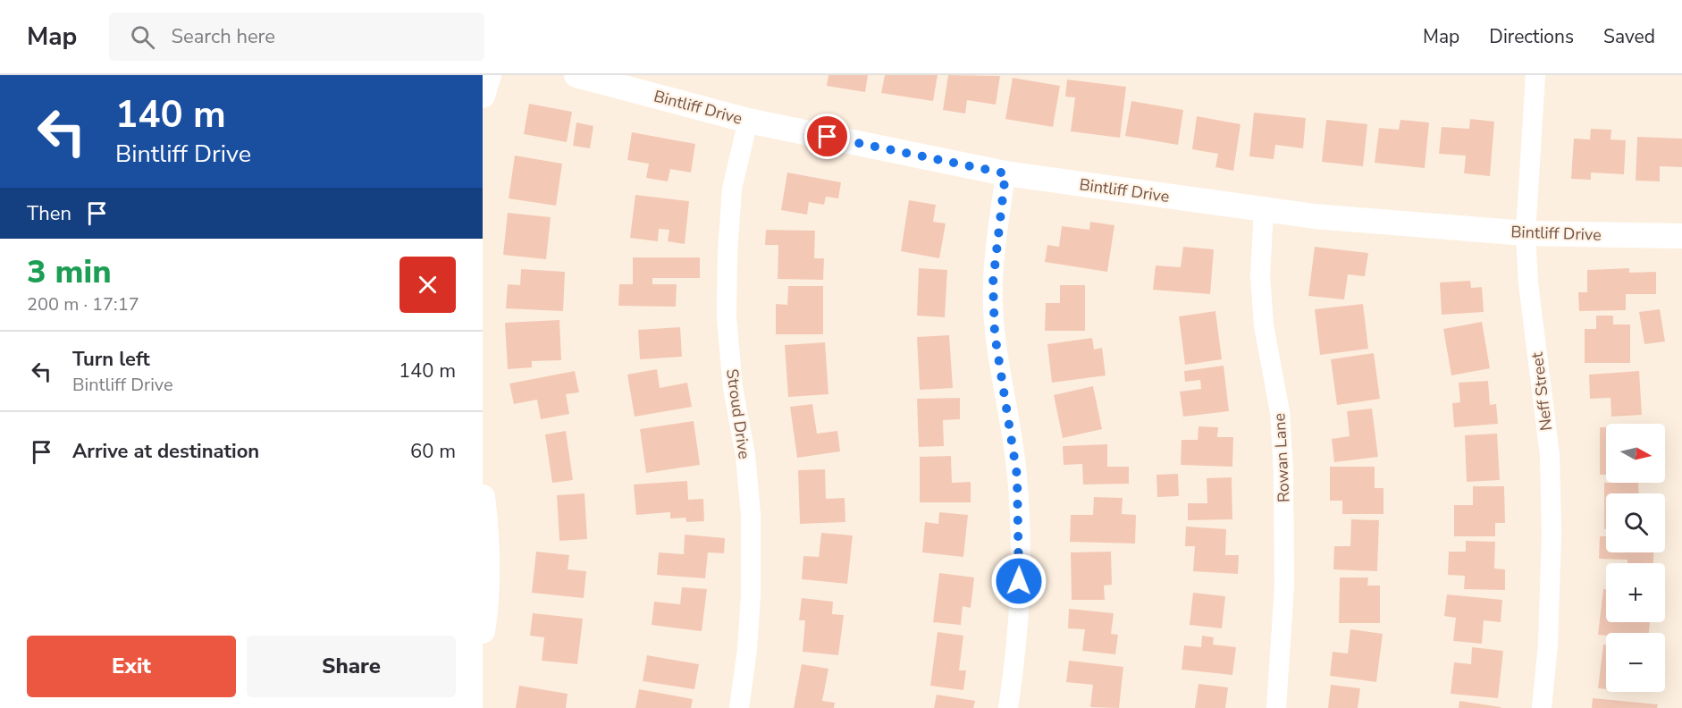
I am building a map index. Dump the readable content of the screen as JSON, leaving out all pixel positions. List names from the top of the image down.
{
  "streets": {
    "street": [
      "Bintliff Drive",
      "Neff Street",
      "Stroud Drive",
      "Rowan Lane"
    ]
  },
  "crossings": [
    ["Bintliff Drive", "Neff Street"],
    ["Bintliff Drive", "Stroud Drive"],
    ["Bintliff Drive", "Rowan Lane"]
  ],
  "north": "right",
  "page": {
    "header": "Map",
    "search": "Search here",
    "nav": ["Map", "Directions", "Saved"],
    "turn": ["140 m", "Bintliff Drive"],
    "then": "Then",
    "heading": ["3 min", "200 m · 17:17"],
    "list": [
      {
        "name": "Turn left",
        "note": "Bintliff Drive",
        "value": "140 m"
      },
      {
        "name": "Arrive at destination",
        "value": "60 m"
      }
    ],
    "map_buttons": ["+", "−"],
    "buttons": ["Exit", "Share"]
  }
}
